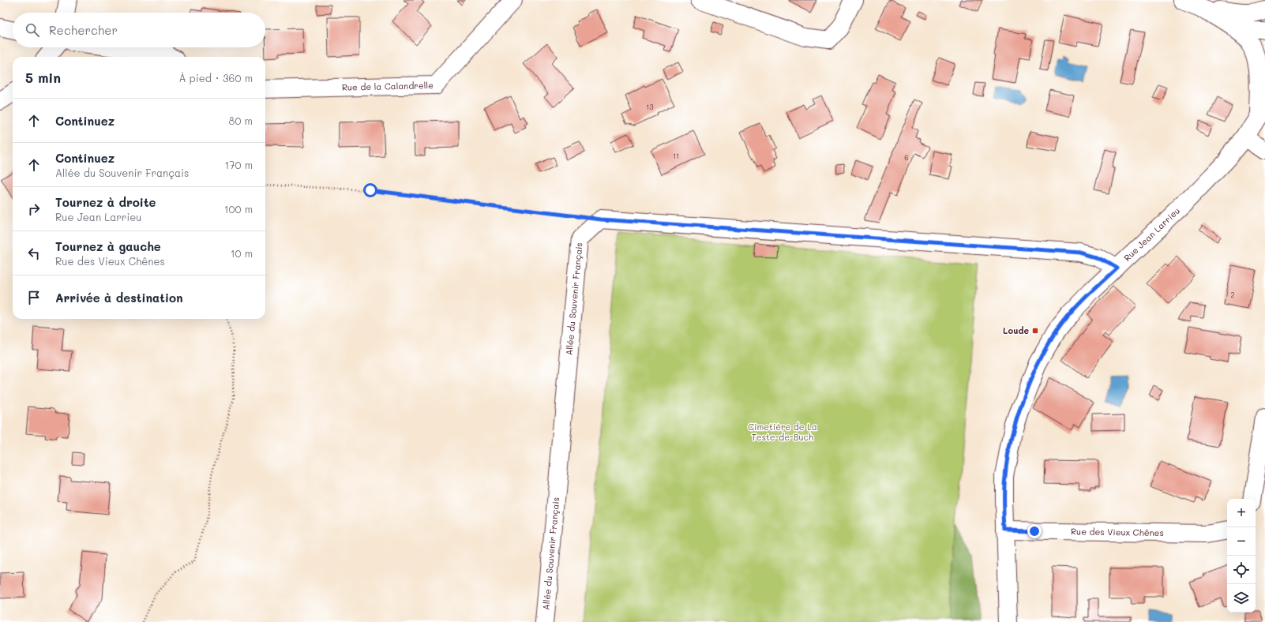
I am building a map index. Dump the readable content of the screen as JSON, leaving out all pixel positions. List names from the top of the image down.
{
  "streets": {
    "street": [
      "Rue de la Calandrelle",
      "Rue Jean Larrieu",
      "Allée du Souvenir Français",
      "Rue des Vieux Chênes"
    ]
  },
  "crossings": [
    ["Rue Jean Larrieu", "Rue des Vieux Chênes"]
  ],
  "parks": ["Cimetière de La Teste-de-Buch"],
  "places": {
    "transit": ["Loude"]
  },
  "house_numbers": [
    "13",
    "11",
    "6",
    "2"
  ],
  "page": {
    "search": "Rechercher",
    "heading": ["5 min", "À pied · 360 m"],
    "list": [
      ["Continuez", "80 m"],
      ["Continuez", "Allée du Souvenir Français", "170 m"],
      ["Tournez à droite", "Rue Jean Larrieu", "100 m"],
      ["Tournez à gauche", "Rue des Vieux Chênes", "10 m"],
      "Arrivée à destination"
    ],
    "map_buttons": ["+", "−"]
  }
}
